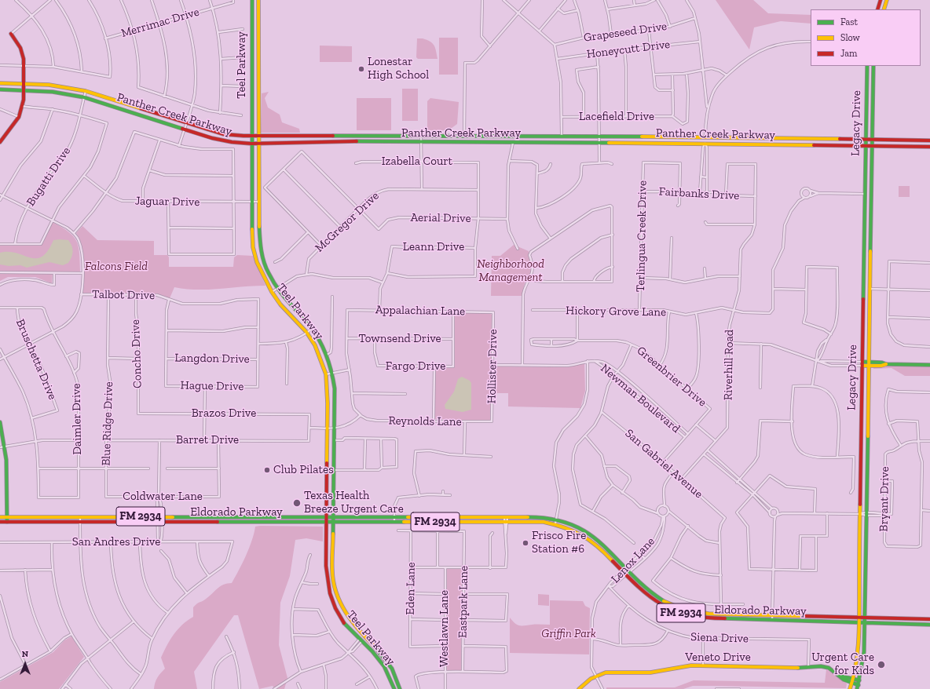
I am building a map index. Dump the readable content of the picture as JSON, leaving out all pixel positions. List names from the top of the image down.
{
  "streets": {
    "main road": [
      "Teel Parkway",
      "Panther Creek Parkway",
      "Legacy Drive",
      "Eldorado Parkway",
      "FM 2934",
      "Veneto Drive"
    ],
    "street": [
      "Merrimac Drive",
      "Grapeseed Drive",
      "Honeycutt Drive",
      "Lacefield Drive",
      "Izabella Court",
      "Bugatti Drive",
      "Fairbanks Drive",
      "Jaguar Drive",
      "Aerial Drive",
      "McGregor Drive",
      "Terlingua Creek Drive",
      "Leann Drive",
      "Talbot Drive",
      "Appalachian Lane",
      "Hickory Grove Lane",
      "Townsend Drive",
      "Concho Drive",
      "Langdon Drive",
      "Bruschetta Drive",
      "Riverhill Road",
      "Fargo Drive",
      "Hollister Drive",
      "Greenbrier Drive",
      "Hague Drive",
      "Newman Boulevard",
      "Brazos Drive",
      "Daimler Drive",
      "Reynolds Lane",
      "Blue Ridge Drive",
      "Barret Drive",
      "San Gabriel Avenue",
      "Coldwater Lane",
      "Bryant Drive",
      "San Andres Drive",
      "Lenox Lane",
      "Eden Lane",
      "Eastpark Lane",
      "Westlawn Lane",
      "Siena Drive"
    ]
  },
  "crossings": [
    ["Teel Parkway", "Panther Creek Parkway"],
    ["Teel Parkway", "Jaguar Drive"],
    ["Teel Parkway", "Eldorado Parkway"],
    ["Panther Creek Parkway", "Legacy Drive"],
    ["Panther Creek Parkway", "Bugatti Drive"],
    ["Legacy Drive", "Eldorado Parkway"],
    ["Legacy Drive", "Veneto Drive"],
    ["Izabella Court", "McGregor Drive"],
    ["Fairbanks Drive", "Terlingua Creek Drive"],
    ["Fairbanks Drive", "Riverhill Road"],
    ["Aerial Drive", "McGregor Drive"],
    ["Terlingua Creek Drive", "Hickory Grove Lane"],
    ["Talbot Drive", "Concho Drive"],
    ["Talbot Drive", "Blue Ridge Drive"],
    ["Appalachian Lane", "Townsend Drive"],
    ["Appalachian Lane", "Hollister Drive"],
    ["Hickory Grove Lane", "Riverhill Road"],
    ["Townsend Drive", "Fargo Drive"],
    ["Concho Drive", "Brazos Drive"],
    ["Langdon Drive", "Hague Drive"],
    ["Bruschetta Drive", "Daimler Drive"],
    ["Riverhill Road", "San Gabriel Avenue"],
    ["Hollister Drive", "Newman Boulevard"],
    ["Hollister Drive", "Reynolds Lane"],
    ["Brazos Drive", "Barret Drive"],
    ["Blue Ridge Drive", "Barret Drive"],
    ["Blue Ridge Drive", "Coldwater Lane"],
    ["Eldorado Parkway", "Lenox Lane"],
    ["Lenox Lane", "Siena Drive"],
    ["Lenox Lane", "Veneto Drive"],
    ["Eden Lane", "Westlawn Lane"],
    ["Siena Drive", "Veneto Drive"]
  ],
  "parks": ["Neighborhood Management", "Falcons Field", "Griffin Park"],
  "places": [
    "Lonestar High School",
    "Club Pilates",
    "Texas Health Breeze Urgent Care",
    "Frisco Fire Station #6",
    "Urgent Care for Kids"
  ],
  "legend": ["Fast", "Slow", "Jam"],
  "north": "top"
}
